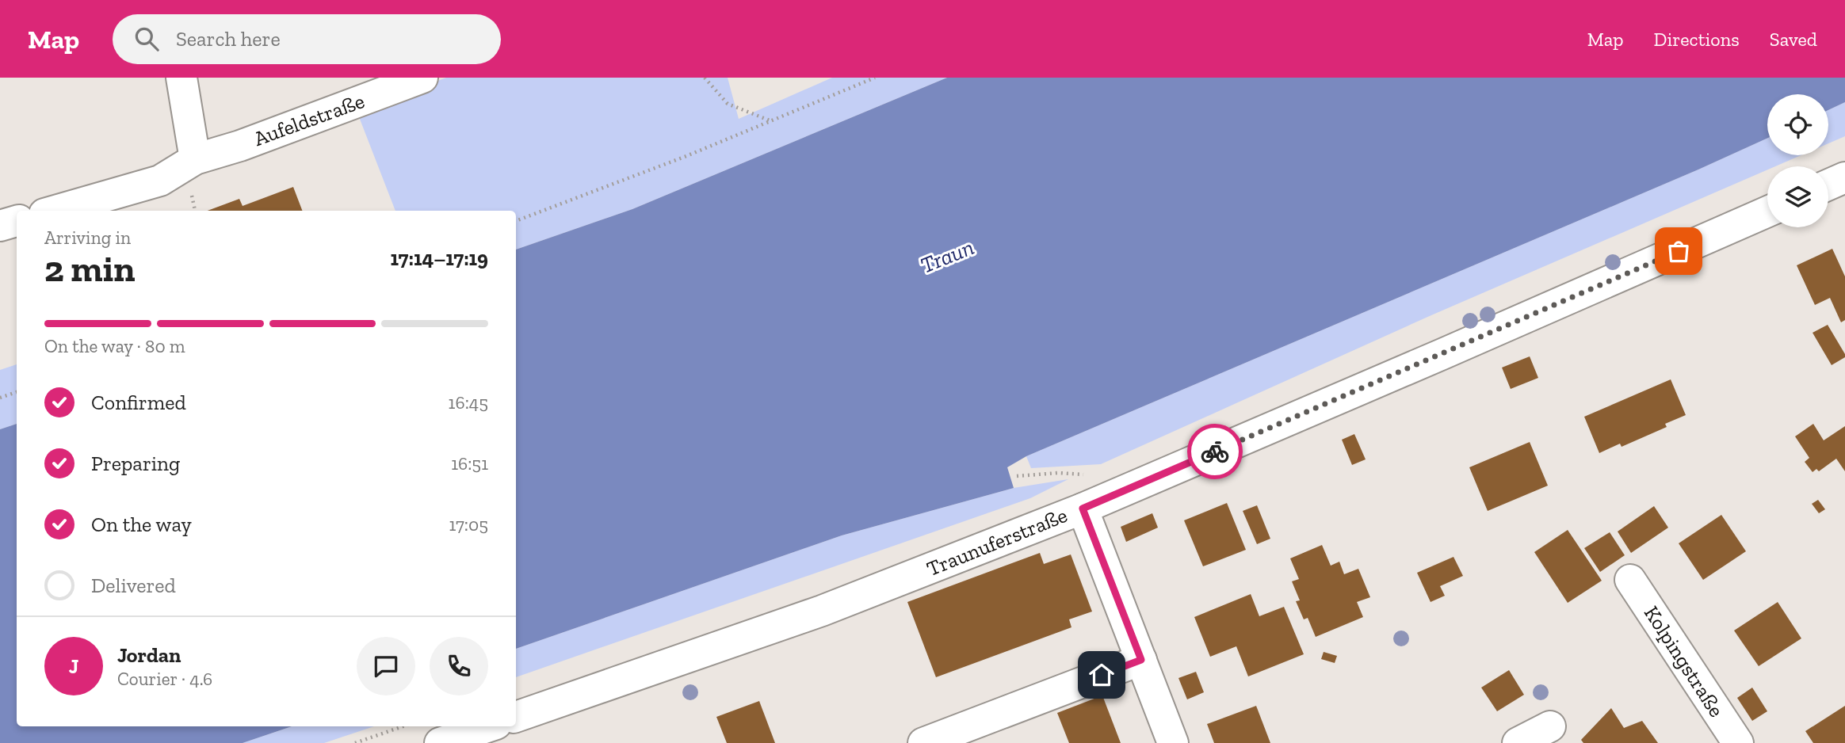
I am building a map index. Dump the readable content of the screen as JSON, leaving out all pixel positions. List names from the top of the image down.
{
  "streets": {
    "street": ["Aufeldstraße", "Traunuferstraße", "Kolpingstraße"]
  },
  "water": ["Traun"],
  "page": {
    "header": "Map",
    "search": "Search here",
    "nav": ["Map", "Directions", "Saved"],
    "heading": ["2 min", "Arriving in", "17:14–17:19"],
    "panel": ["Jordan", "Courier · 4.6"],
    "bar": "On the way · 80 m",
    "list": [
      ["Confirmed", "16:45"],
      ["Preparing", "16:51"],
      ["On the way", "17:05"],
      "Delivered"
    ],
    "round": "J"
  }
}
